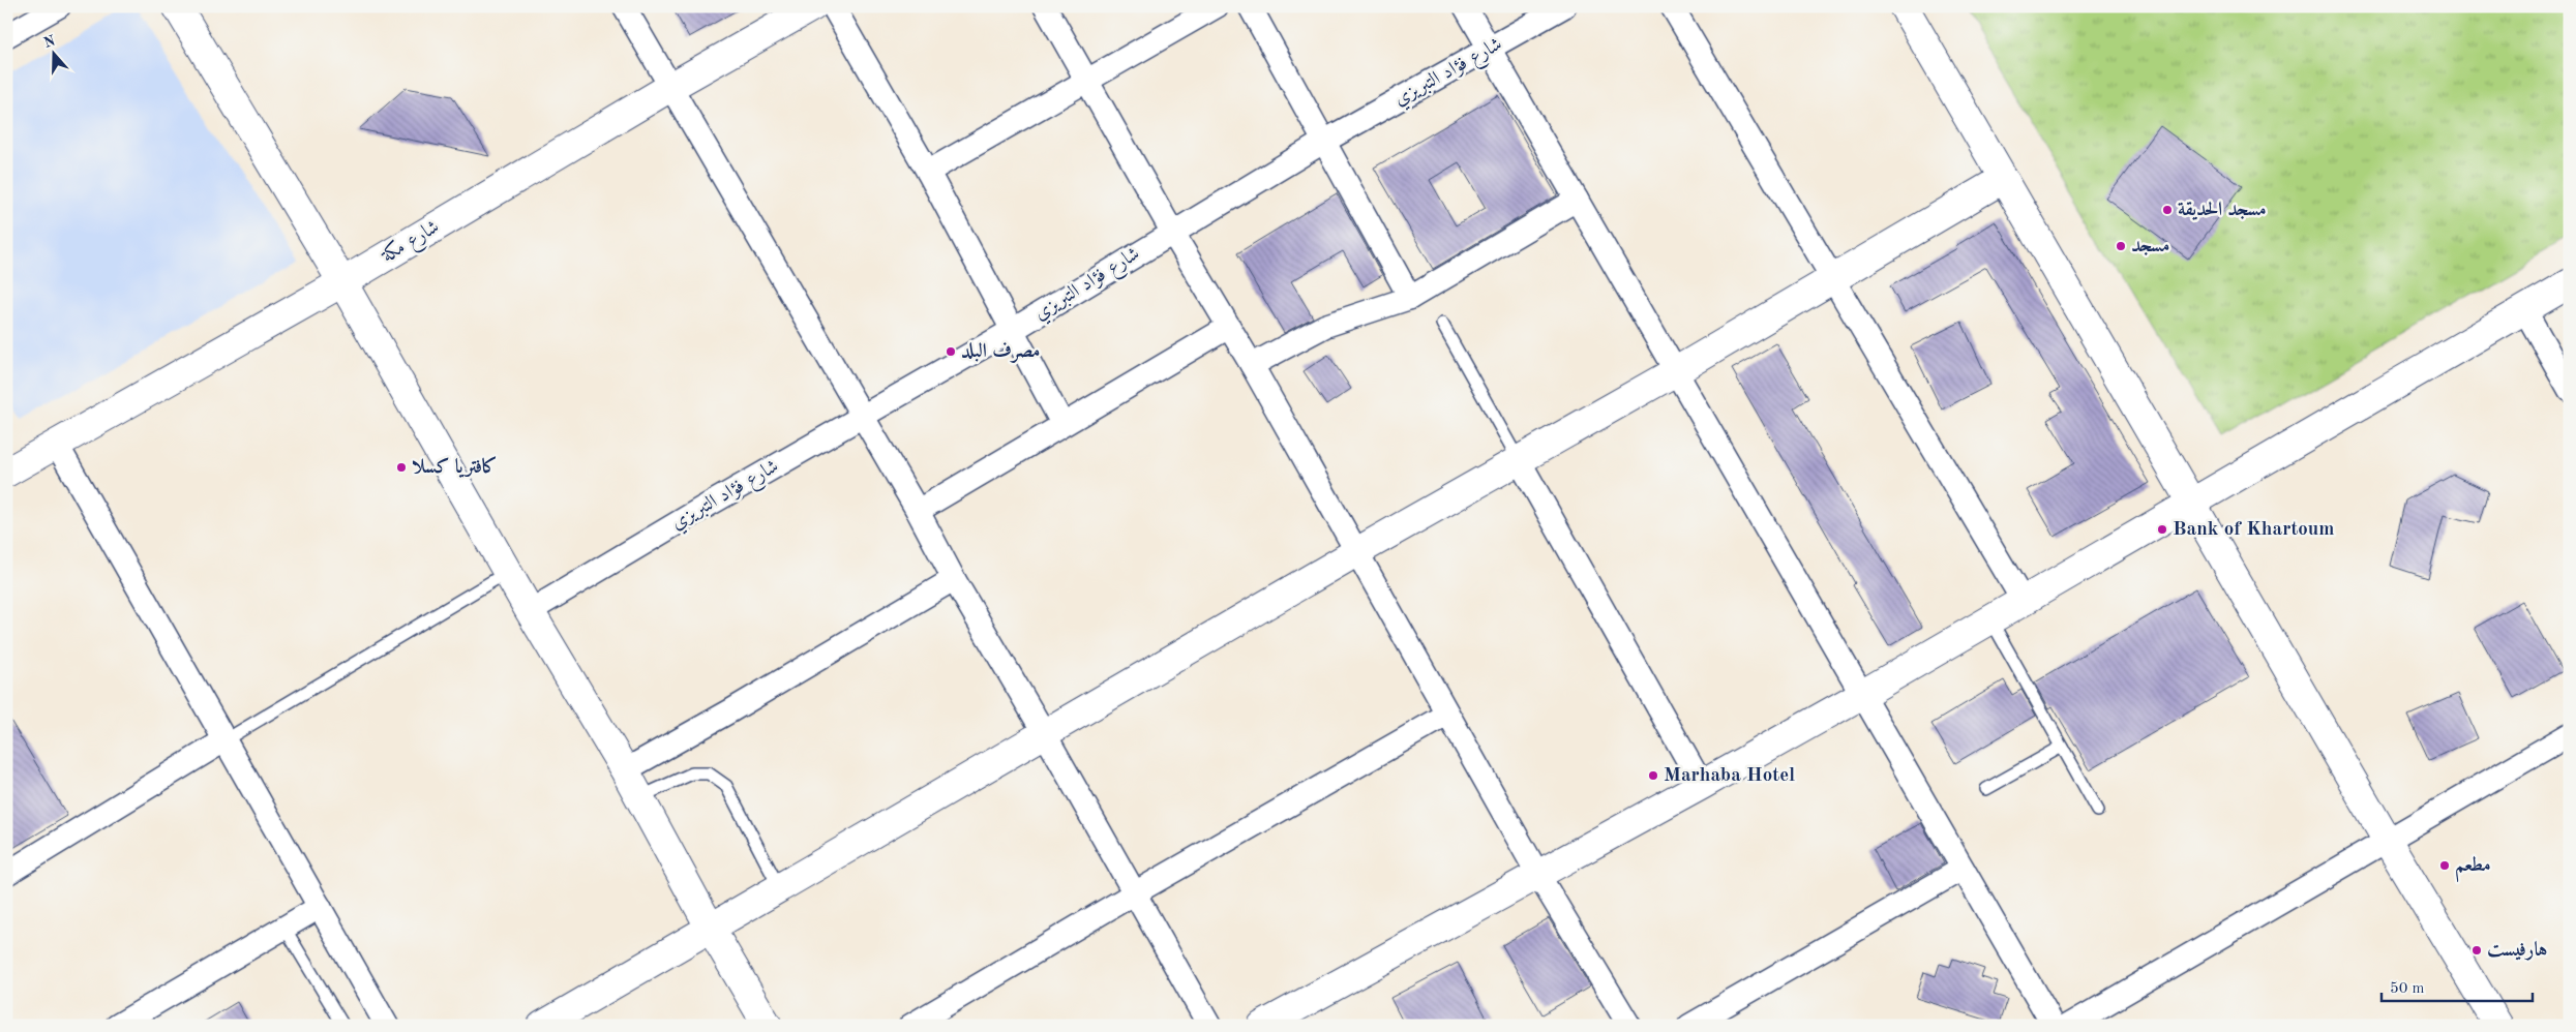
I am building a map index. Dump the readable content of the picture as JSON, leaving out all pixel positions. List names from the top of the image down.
{
  "streets": {
    "main road": ["شارع مكة"],
    "street": ["شارع فؤاد التبريزي"]
  },
  "places": [
    "مسجد الحديقة",
    "مسجد",
    "مصرف البلد",
    "كافتريا كسلا",
    "Bank of Khartoum",
    "Marhaba Hotel",
    "مطعم",
    "هارفيست"
  ],
  "scale_bar": "50 m",
  "north": "top"
}
